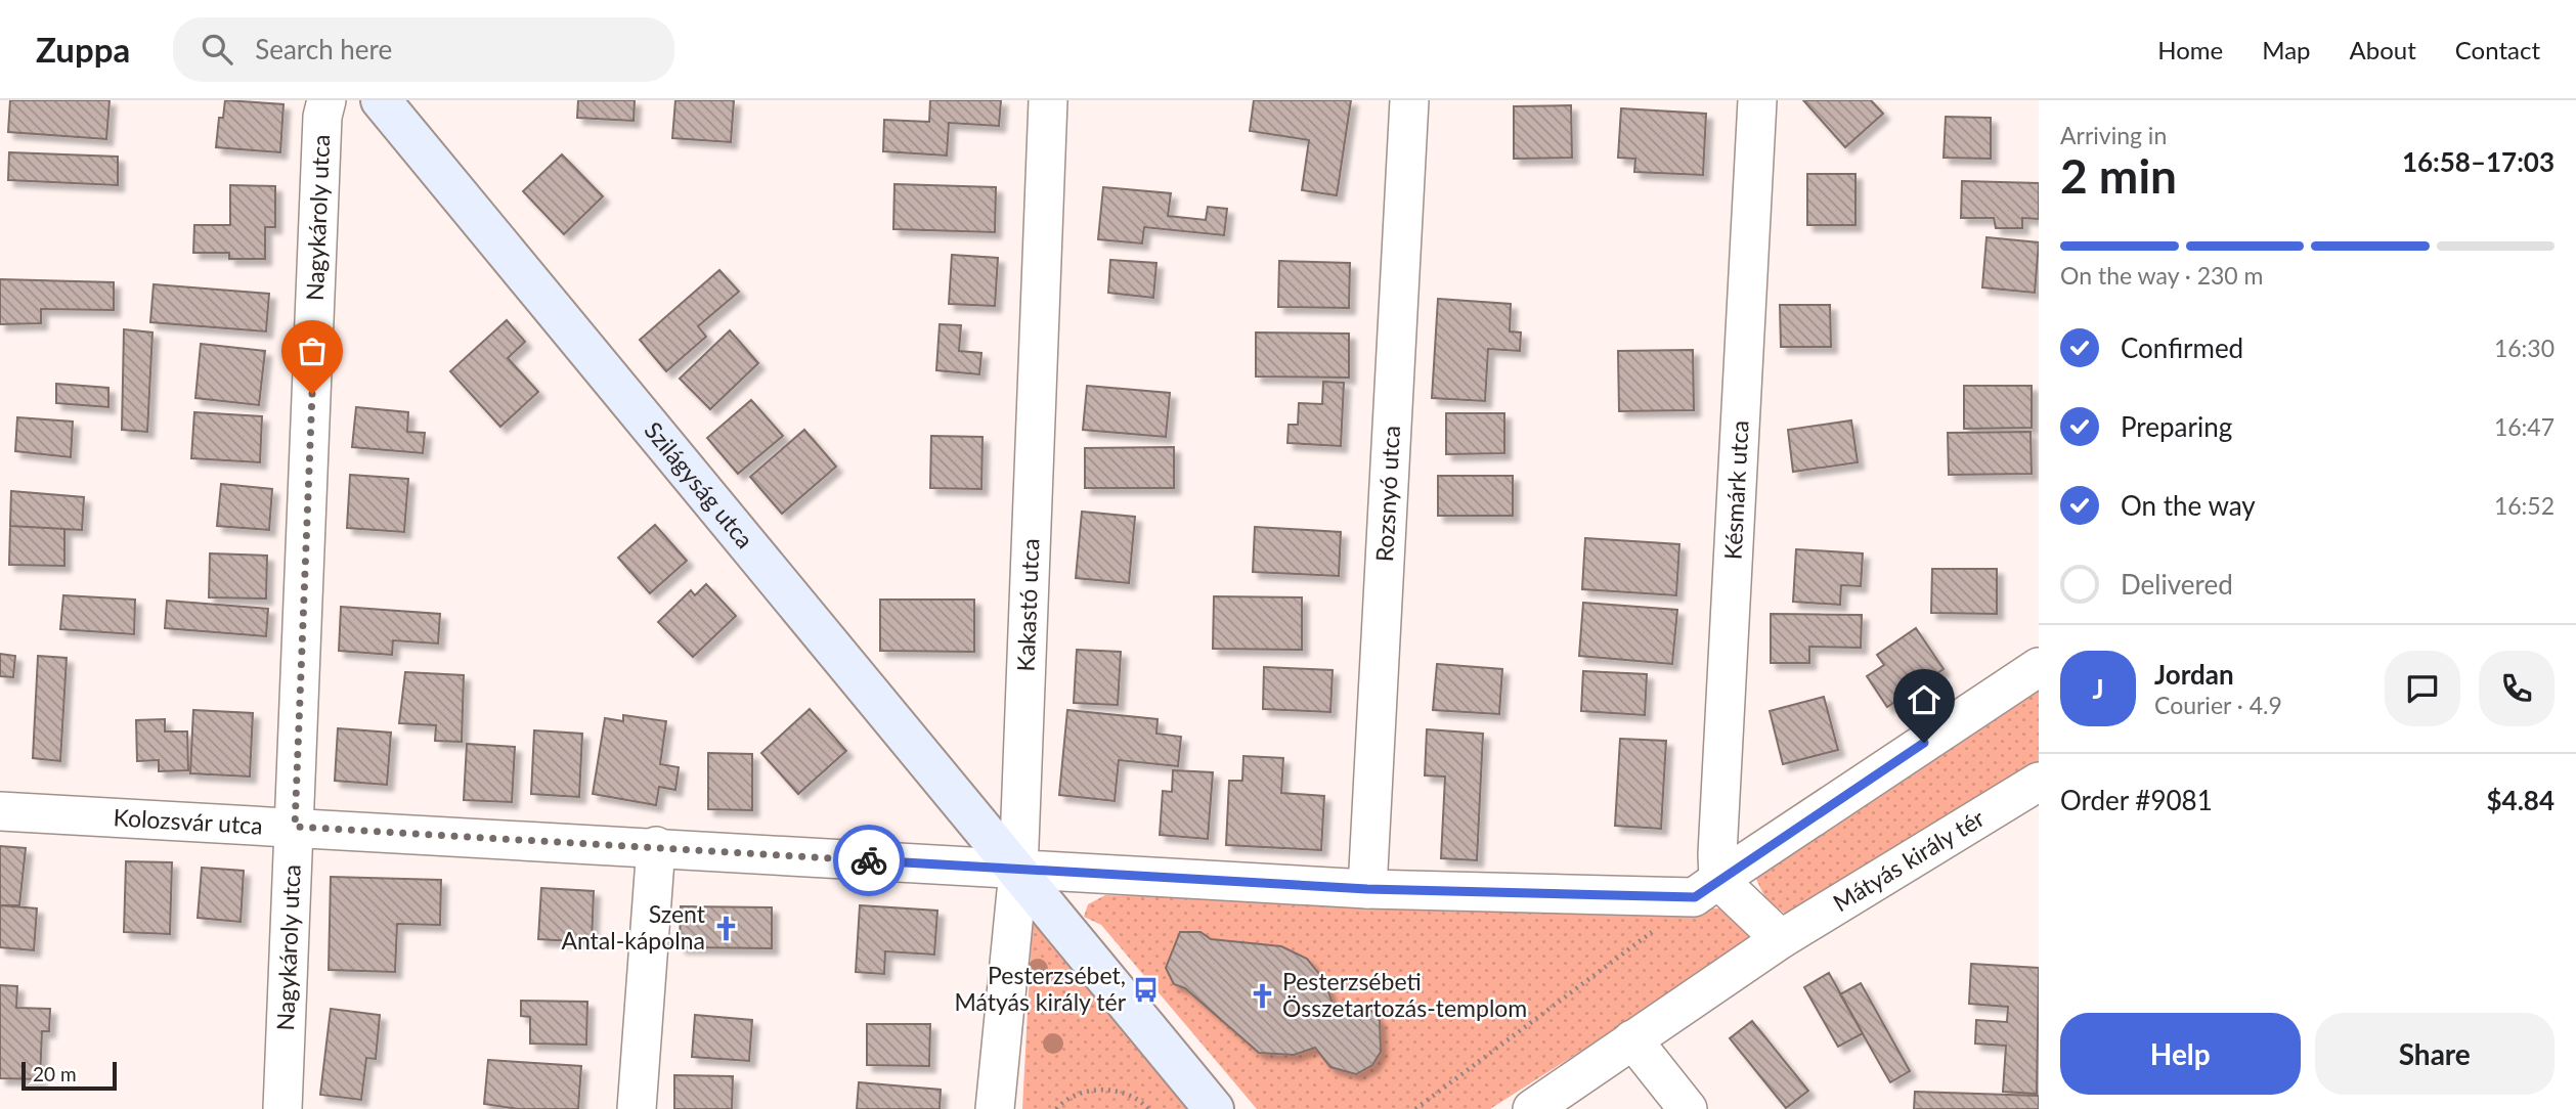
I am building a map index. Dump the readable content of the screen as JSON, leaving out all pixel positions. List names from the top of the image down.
{
  "streets": {
    "street": [
      "Nagykároly utca",
      "Szilágyság utca",
      "Késmárk utca",
      "Rozsnyó utca",
      "Kakastó utca",
      "Kolozsvár utca",
      "Mátyás király tér"
    ]
  },
  "crossings": [
    ["Nagykároly utca", "Kolozsvár utca"],
    ["Szilágyság utca", "Kakastó utca"],
    ["Szilágyság utca", "Kolozsvár utca"],
    ["Kakastó utca", "Kolozsvár utca"]
  ],
  "places": {
    "church": ["Szent Antal-kápolna", "Pesterzsébeti Összetartozás-templom"],
    "bus stop": ["Pesterzsébet, Mátyás király tér"]
  },
  "scale_bar": "20 m",
  "page": {
    "header": "Zuppa",
    "search": "Search here",
    "nav": [
      "Home",
      "Map",
      "About",
      "Contact"
    ],
    "heading": ["2 min", "Arriving in", "16:58–17:03"],
    "panel": [
      "Jordan",
      "Courier · 4.9",
      "Order #9081",
      "$4.84"
    ],
    "bar": "On the way · 230 m",
    "list": [
      ["Confirmed", "16:30"],
      ["Preparing", "16:47"],
      ["On the way", "16:52"],
      "Delivered"
    ],
    "round": "J",
    "buttons": ["Help", "Share"],
    "scale": "20 m"
  }
}
